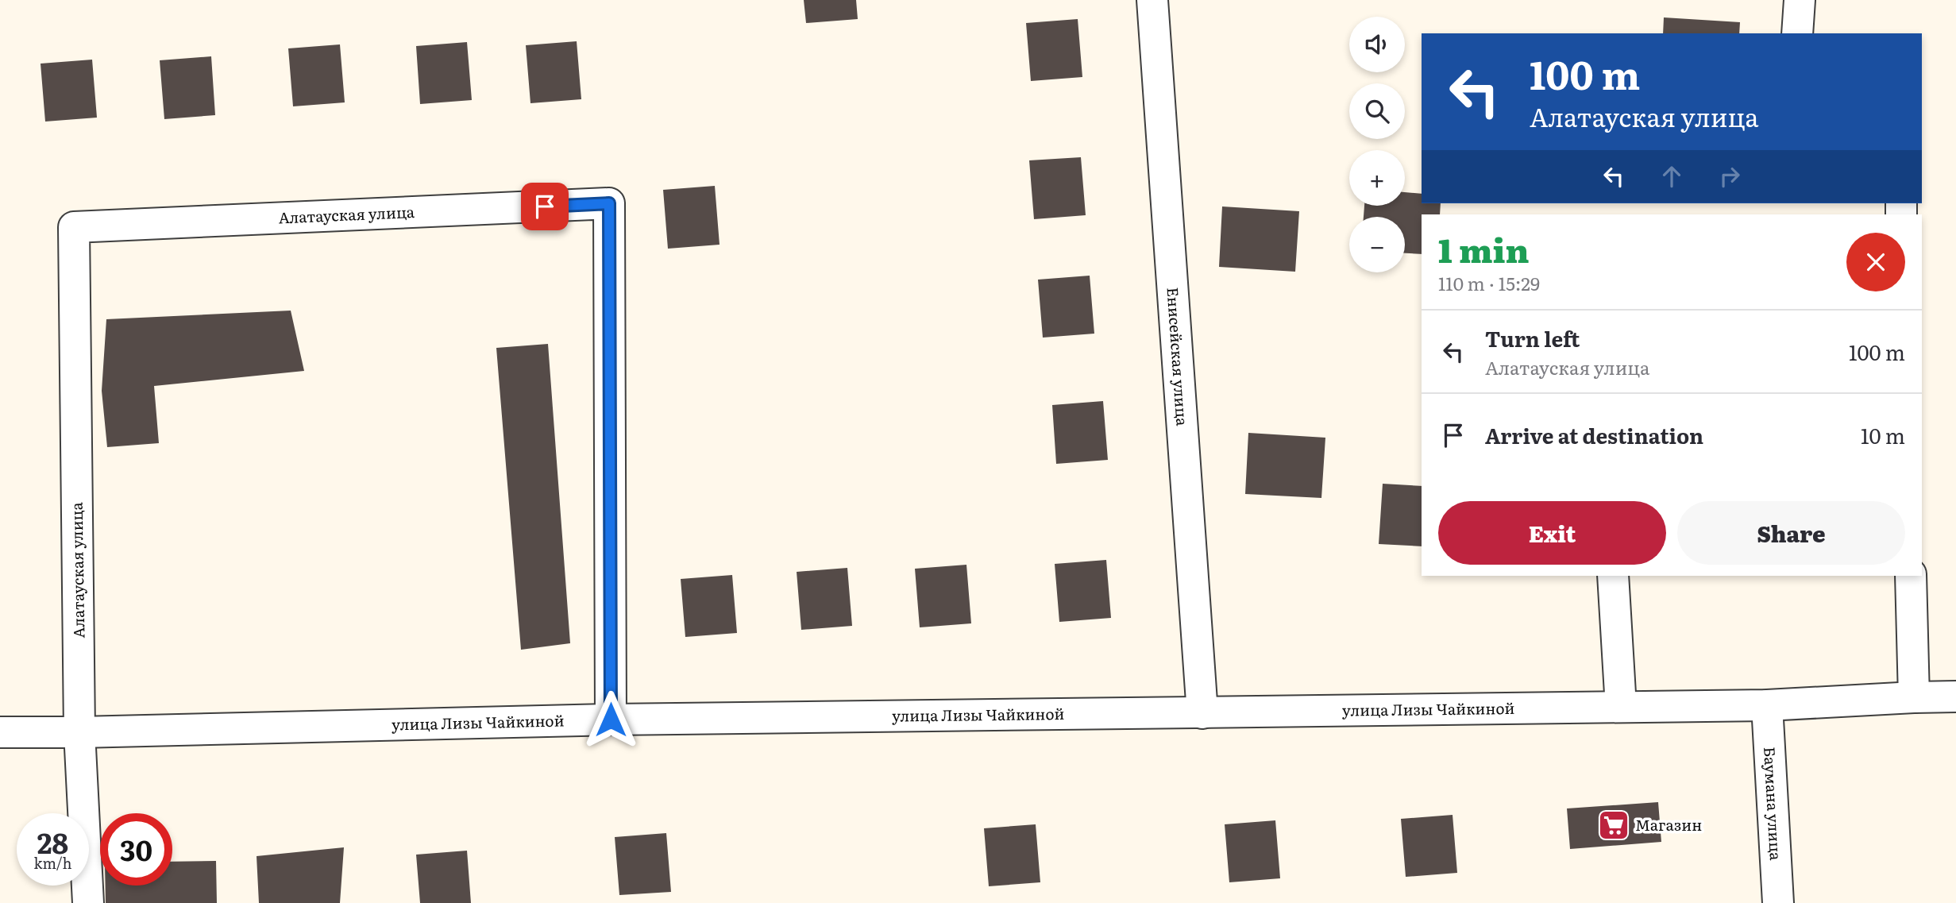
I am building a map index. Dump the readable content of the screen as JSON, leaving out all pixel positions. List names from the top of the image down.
{
  "streets": {
    "street": [
      "Алатауская улица",
      "Енисейская улица",
      "улица Лизы Чайкиной",
      "Баумана улица"
    ]
  },
  "crossings": [
    ["Алатауская улица", "улица Лизы Чайкиной"],
    ["Енисейская улица", "улица Лизы Чайкиной"],
    ["улица Лизы Чайкиной", "Баумана улица"]
  ],
  "places": {
    "supermarket": ["Магазин"]
  },
  "page": {
    "map_buttons": ["+", "−"],
    "turn": ["100 m", "Алатауская улица"],
    "heading": ["1 min", "110 m · 15:29"],
    "list": [
      {
        "name": "Turn left",
        "note": "Алатауская улица",
        "value": "100 m"
      },
      {
        "name": "Arrive at destination",
        "value": "10 m"
      }
    ],
    "buttons": ["Exit", "Share"],
    "speed": "28 km/h",
    "limit": "30"
  }
}
